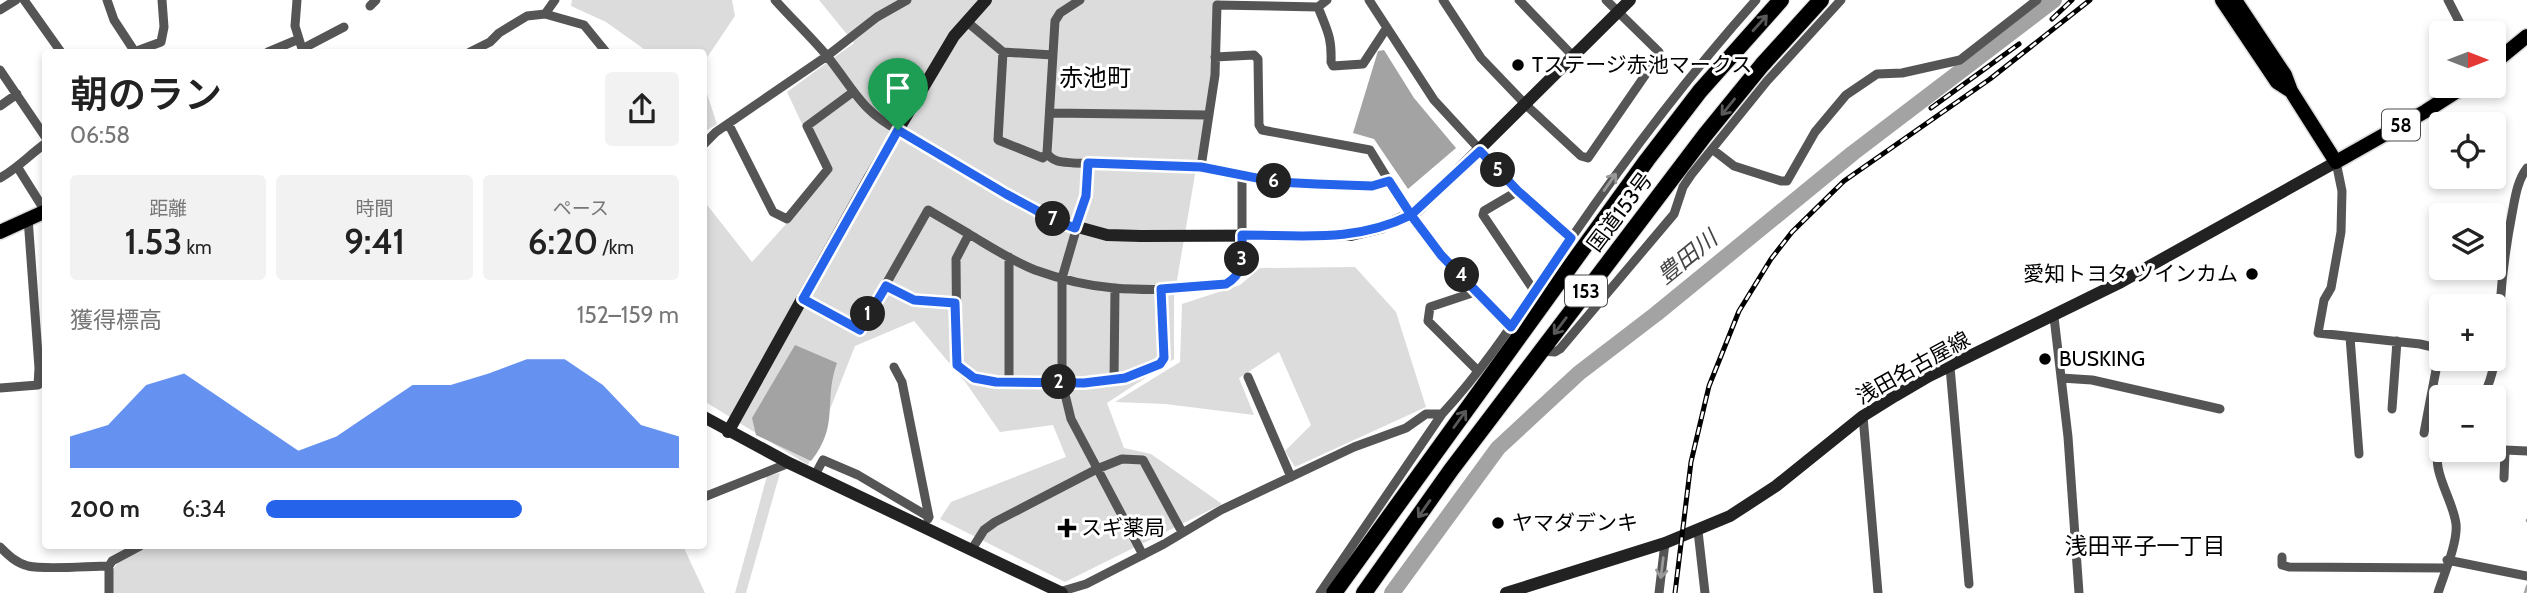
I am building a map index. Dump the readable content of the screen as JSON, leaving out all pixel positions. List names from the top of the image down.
{
  "streets": {
    "highway": ["国道153号", "153"],
    "main road": ["58"],
    "street": ["浅田名古屋線"]
  },
  "crossings": [
    ["58", "浅田名古屋線"]
  ],
  "districts": ["赤池町", "浅田平子一丁目"],
  "water": ["豊田川"],
  "places": {
    "other": [
      "Tステージ赤池マークス",
      "愛知トヨタ ツインカム",
      "BUSKING",
      "ヤマダデンキ"
    ],
    "health": ["スギ薬局"]
  },
  "north": "right",
  "page": {
    "map_buttons": ["+", "−"],
    "heading": ["朝のラン", "06:58"],
    "pins": [
      "5",
      "6",
      "7",
      "3",
      "4",
      "1",
      "2"
    ],
    "stats": [
      ["距離", "1.53 km"],
      ["時間", "9:41"],
      ["ペース", "6:20 /km"]
    ],
    "chart": ["獲得標高", "152–159 m"],
    "list": [
      {
        "name": "200 m",
        "note": "6:34"
      }
    ]
  }
}
